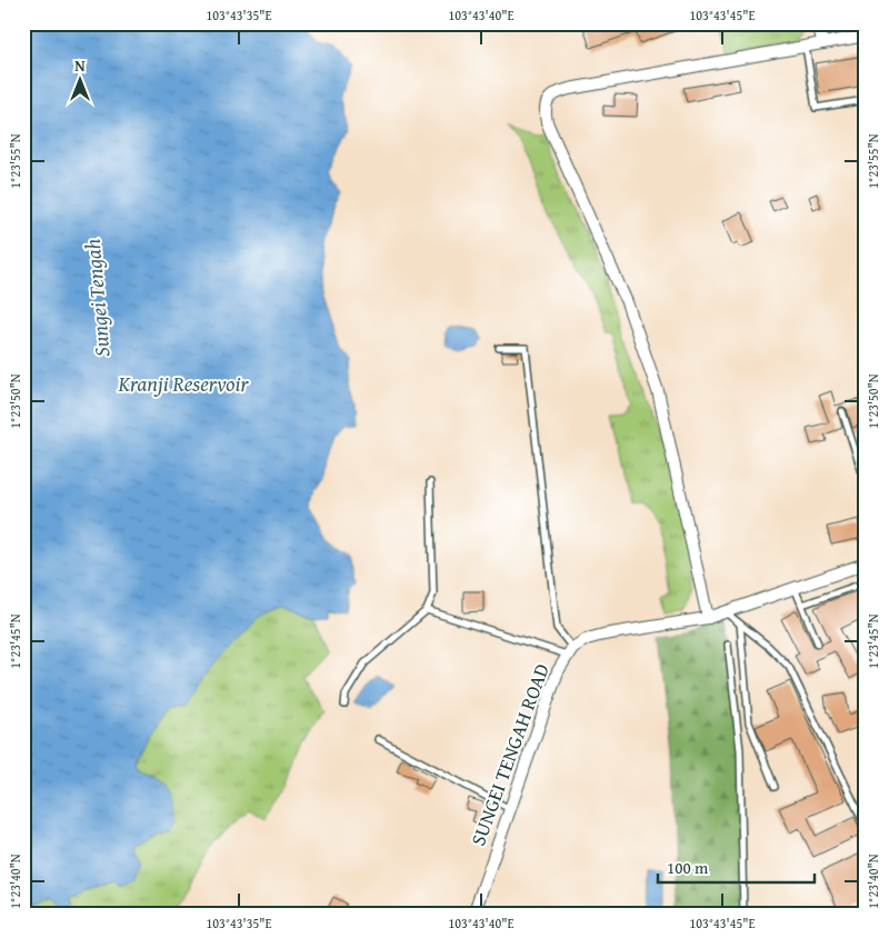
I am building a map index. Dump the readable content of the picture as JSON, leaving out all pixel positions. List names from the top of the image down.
{
  "streets": {
    "street": ["SUNGEI TENGAH ROAD"]
  },
  "water": ["Sungei Tengah", "Kranji Reservoir"],
  "scale_bar": "100 m",
  "north": "top",
  "coordinates": [
    "103°43'35\"E",
    "103°43'40\"E",
    "103°43'45\"E",
    "1°23'55\"N",
    "1°23'50\"N",
    "1°23'45\"N",
    "1°23'40\"N"
  ]
}
